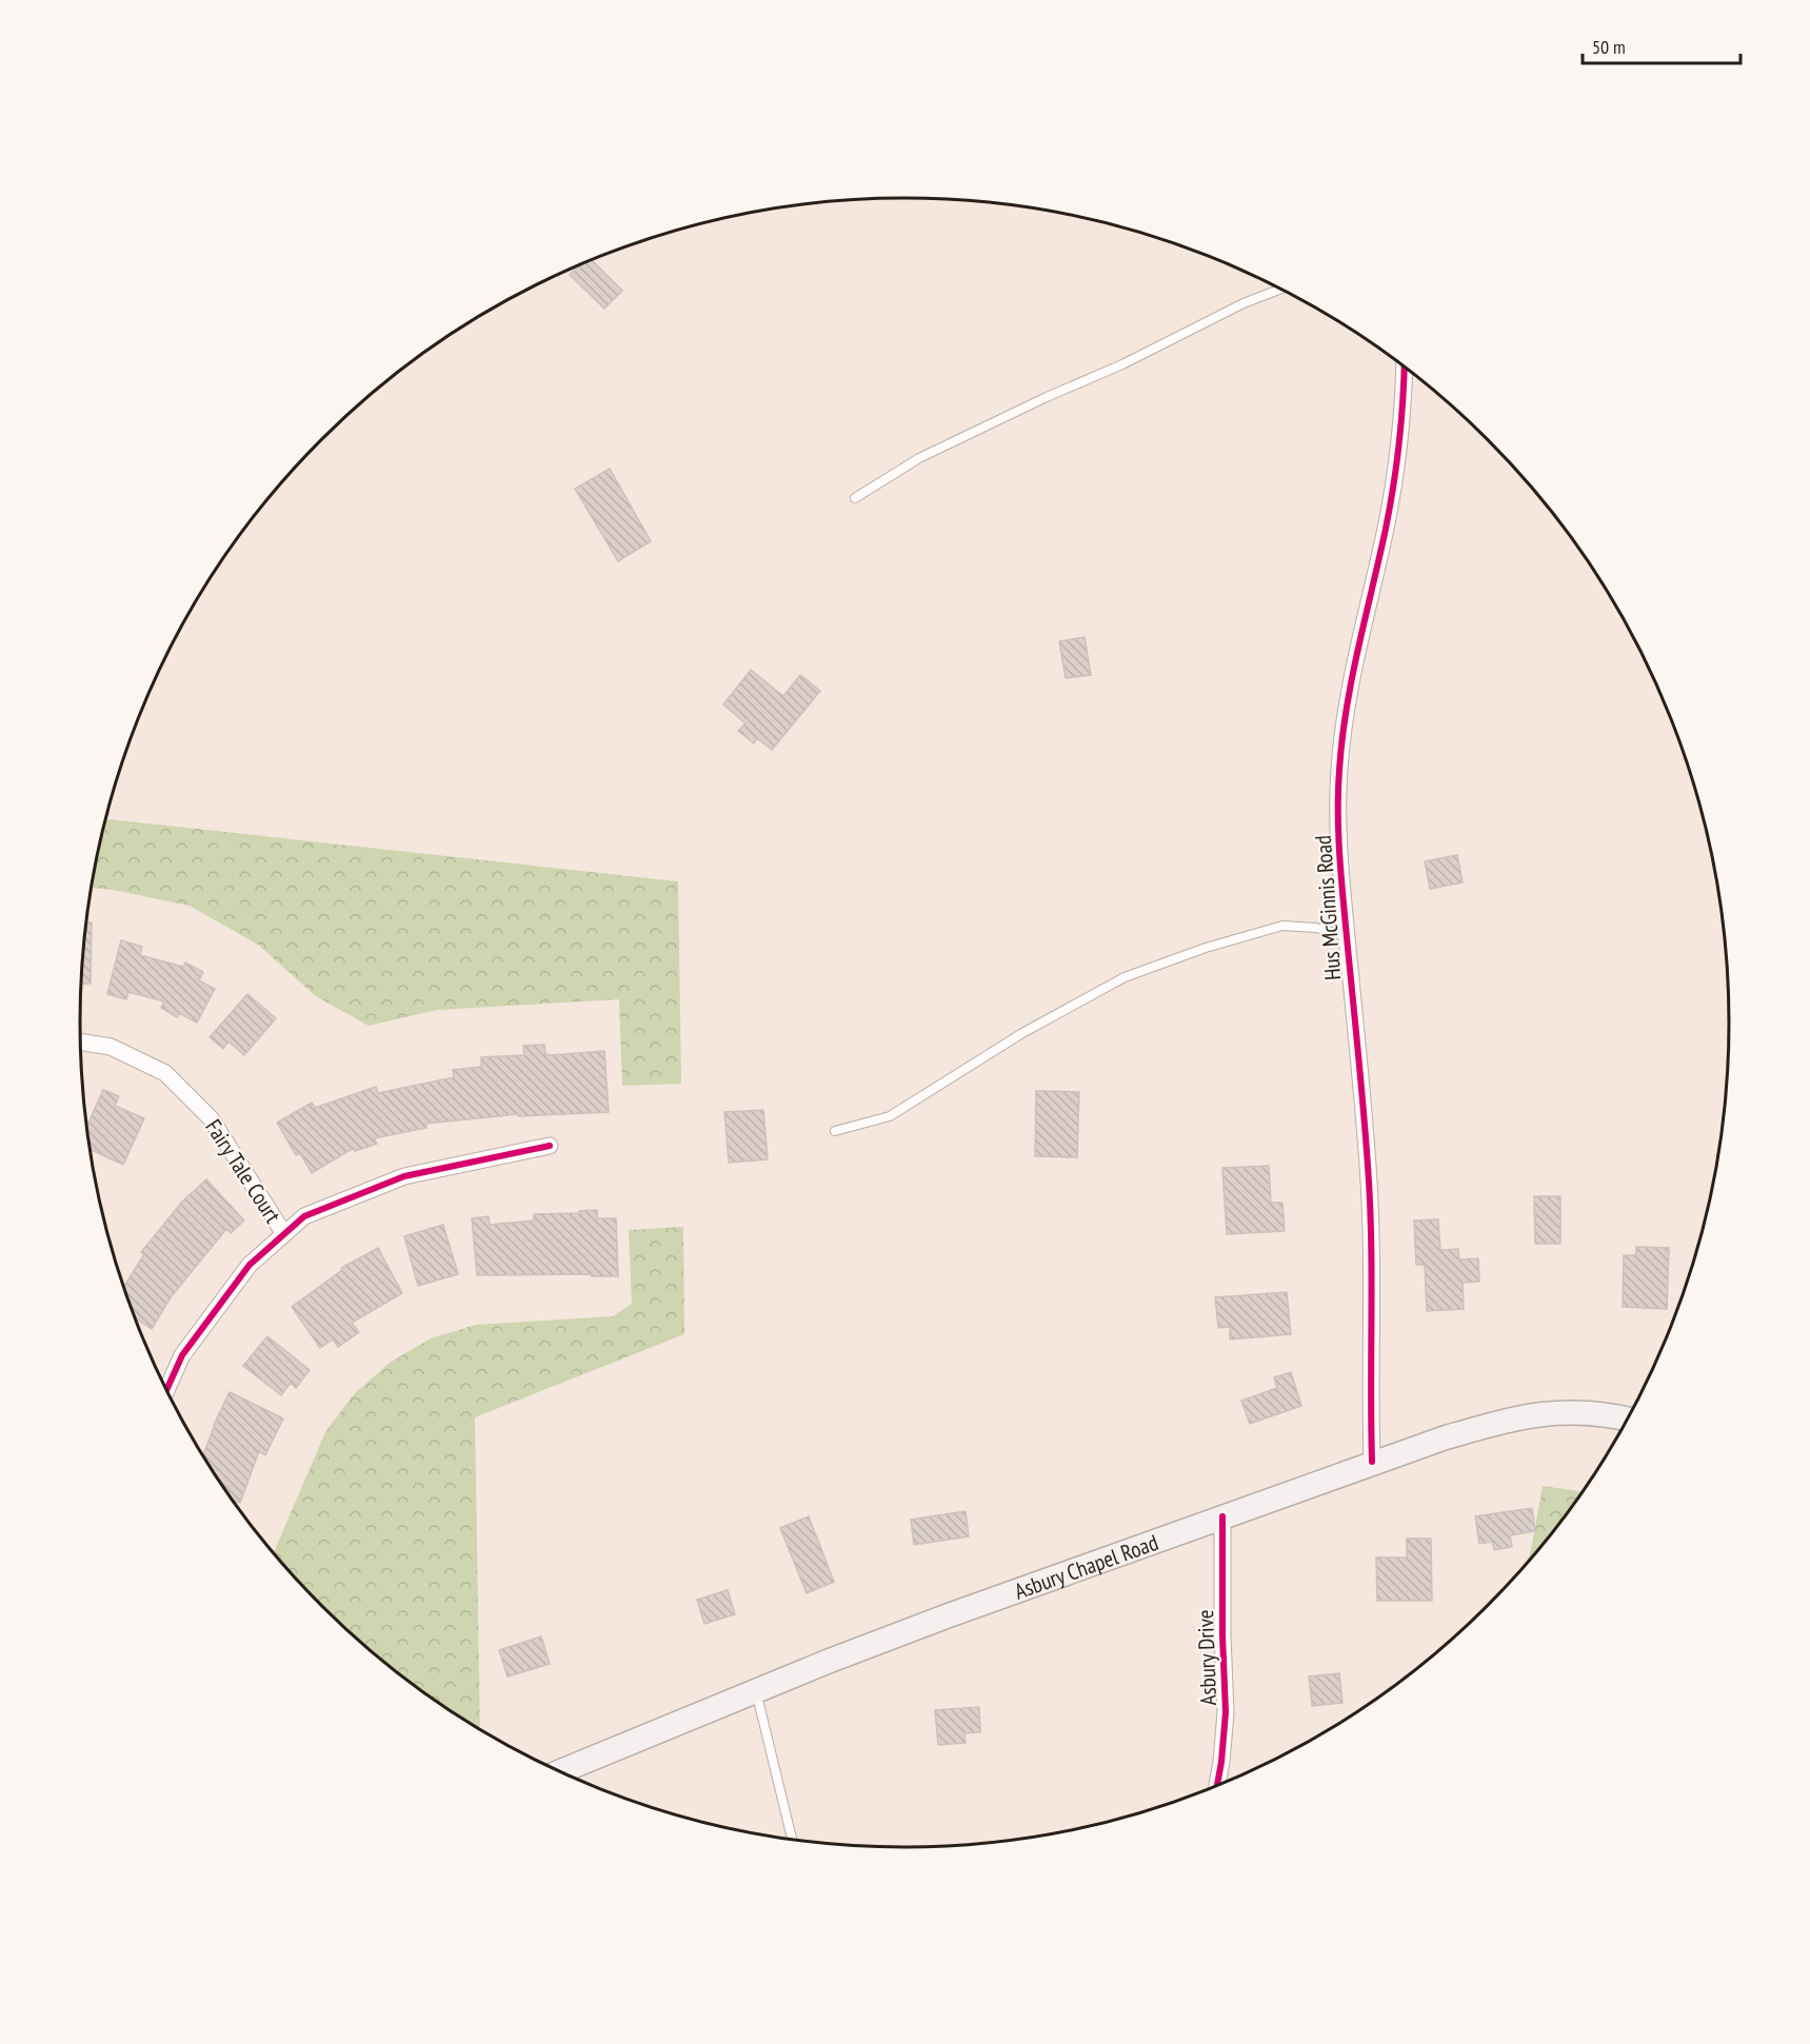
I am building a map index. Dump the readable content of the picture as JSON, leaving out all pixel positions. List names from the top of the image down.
{
  "streets": {
    "main road": ["Asbury Chapel Road"],
    "street": ["Hus McGinnis Road", "Fairy Tale Court", "Asbury Drive"]
  },
  "crossings": [
    ["Hus McGinnis Road", "Asbury Chapel Road"],
    ["Asbury Chapel Road", "Asbury Drive"]
  ],
  "scale_bar": "50 m"
}
